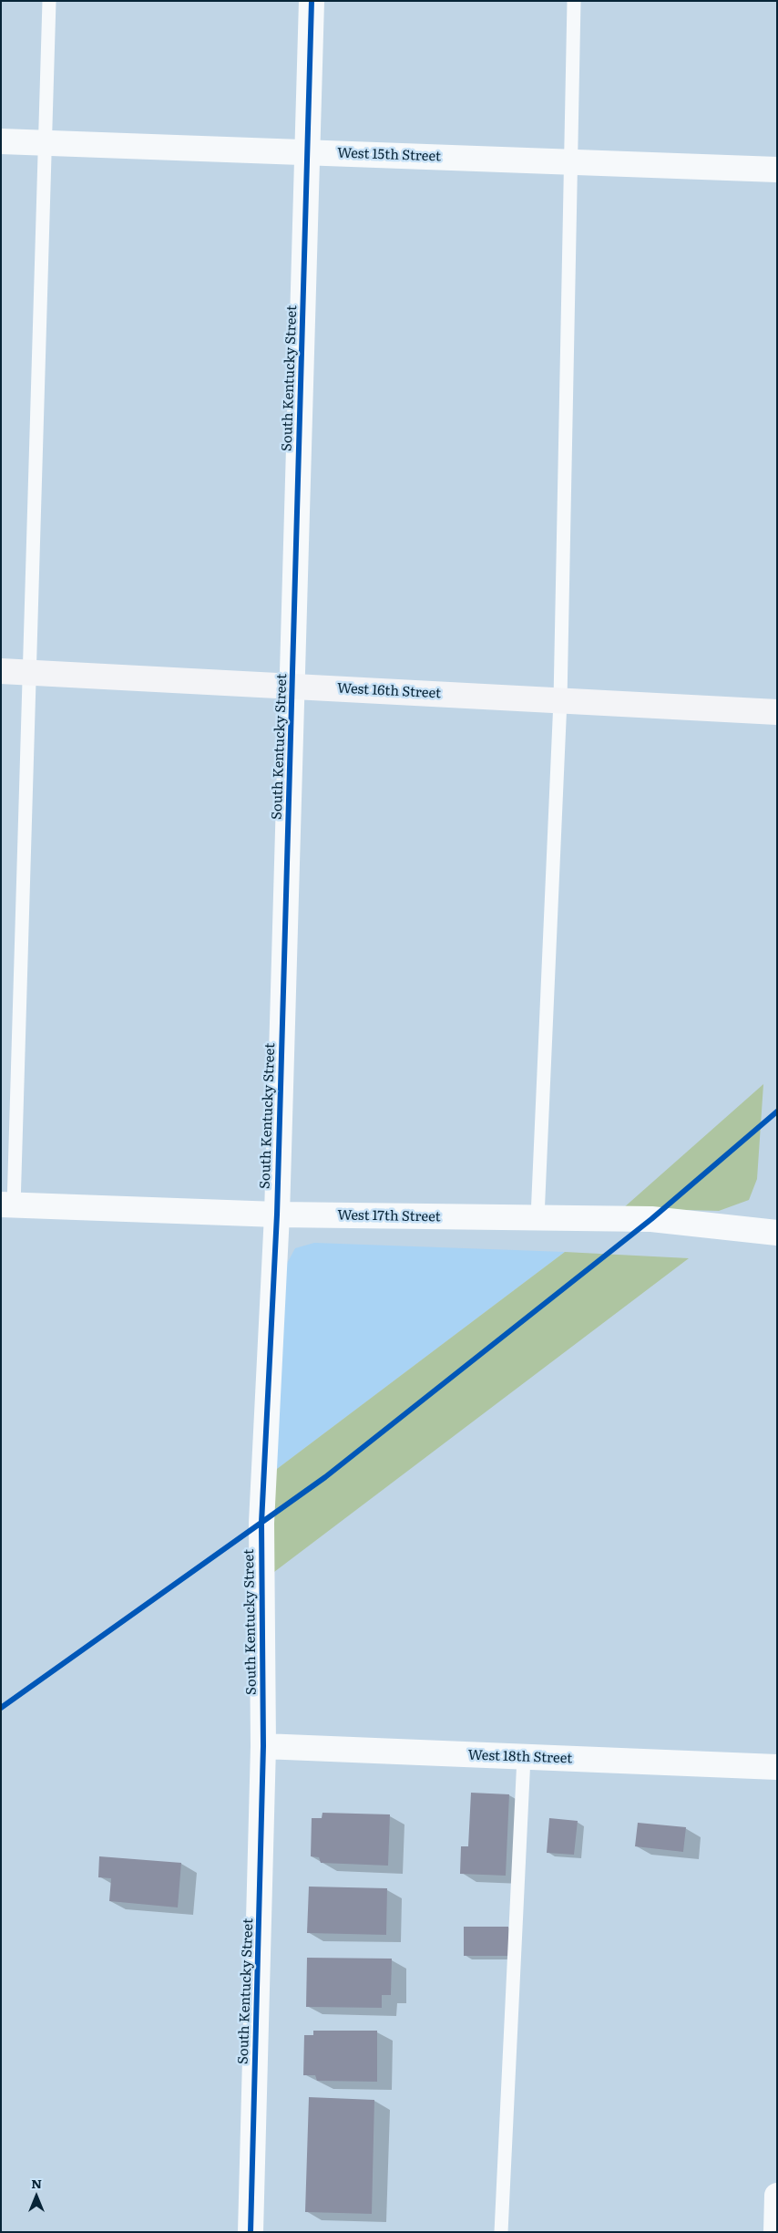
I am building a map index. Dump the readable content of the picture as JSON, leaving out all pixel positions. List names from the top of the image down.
{
  "streets": {
    "main road": ["West 16th Street"],
    "street": [
      "West 15th Street",
      "South Kentucky Street",
      "West 17th Street",
      "West 18th Street"
    ]
  },
  "crossings": [
    ["West 15th Street", "South Kentucky Street"],
    ["South Kentucky Street", "West 16th Street"],
    ["South Kentucky Street", "West 17th Street"],
    ["South Kentucky Street", "West 18th Street"]
  ],
  "north": "top"
}
